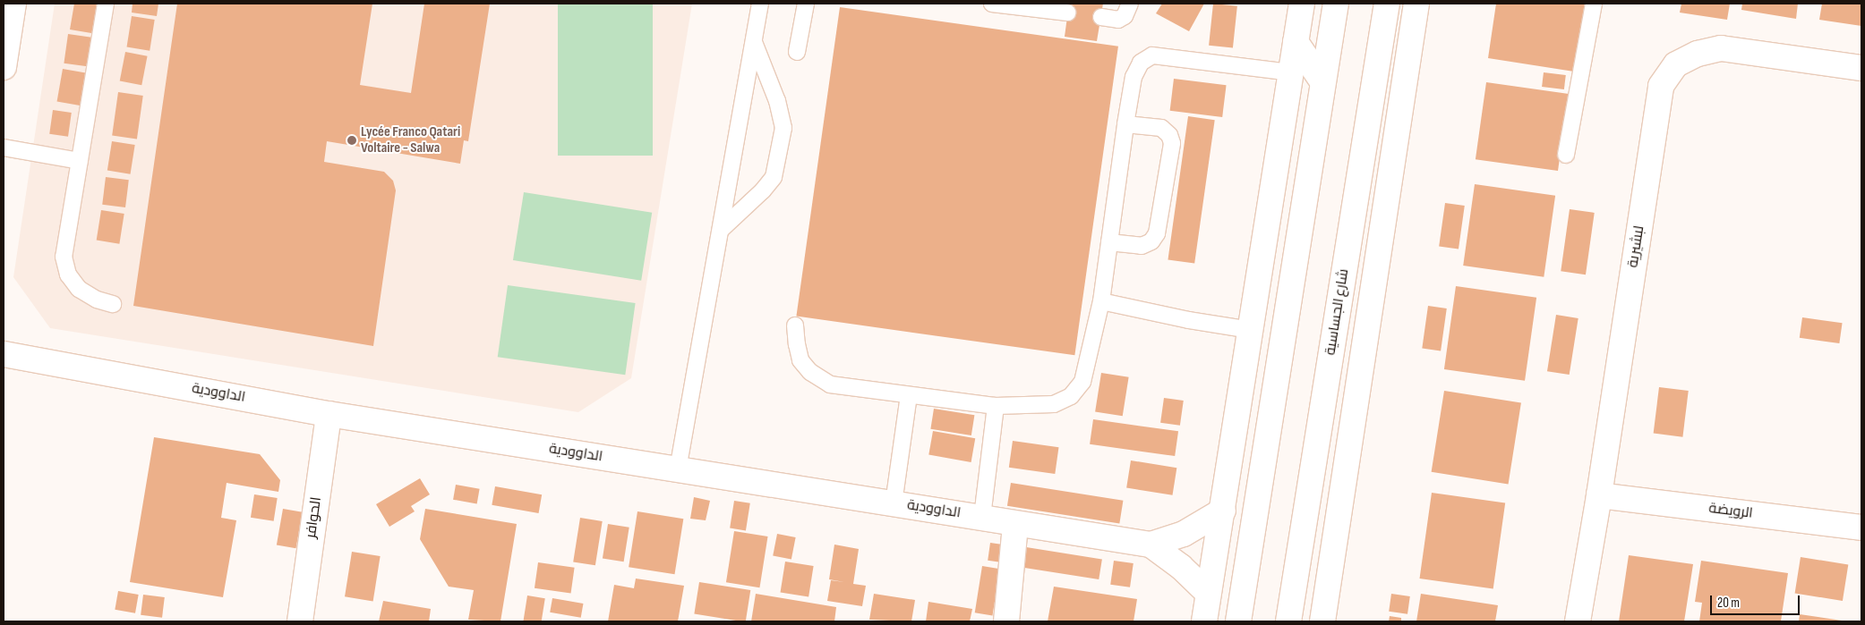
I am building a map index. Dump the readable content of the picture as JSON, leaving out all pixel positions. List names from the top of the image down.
{
  "streets": {
    "street": [
      "لبشيرية",
      "شارع الجساسية",
      "الداوودية",
      "الرويضة",
      "الحوافر"
    ]
  },
  "crossings": [
    ["لبشيرية", "الرويضة"],
    ["الداوودية", "الحوافر"]
  ],
  "places": ["Lycée Franco Qatari Voltaire - Salwa"],
  "scale_bar": "20 m"
}
